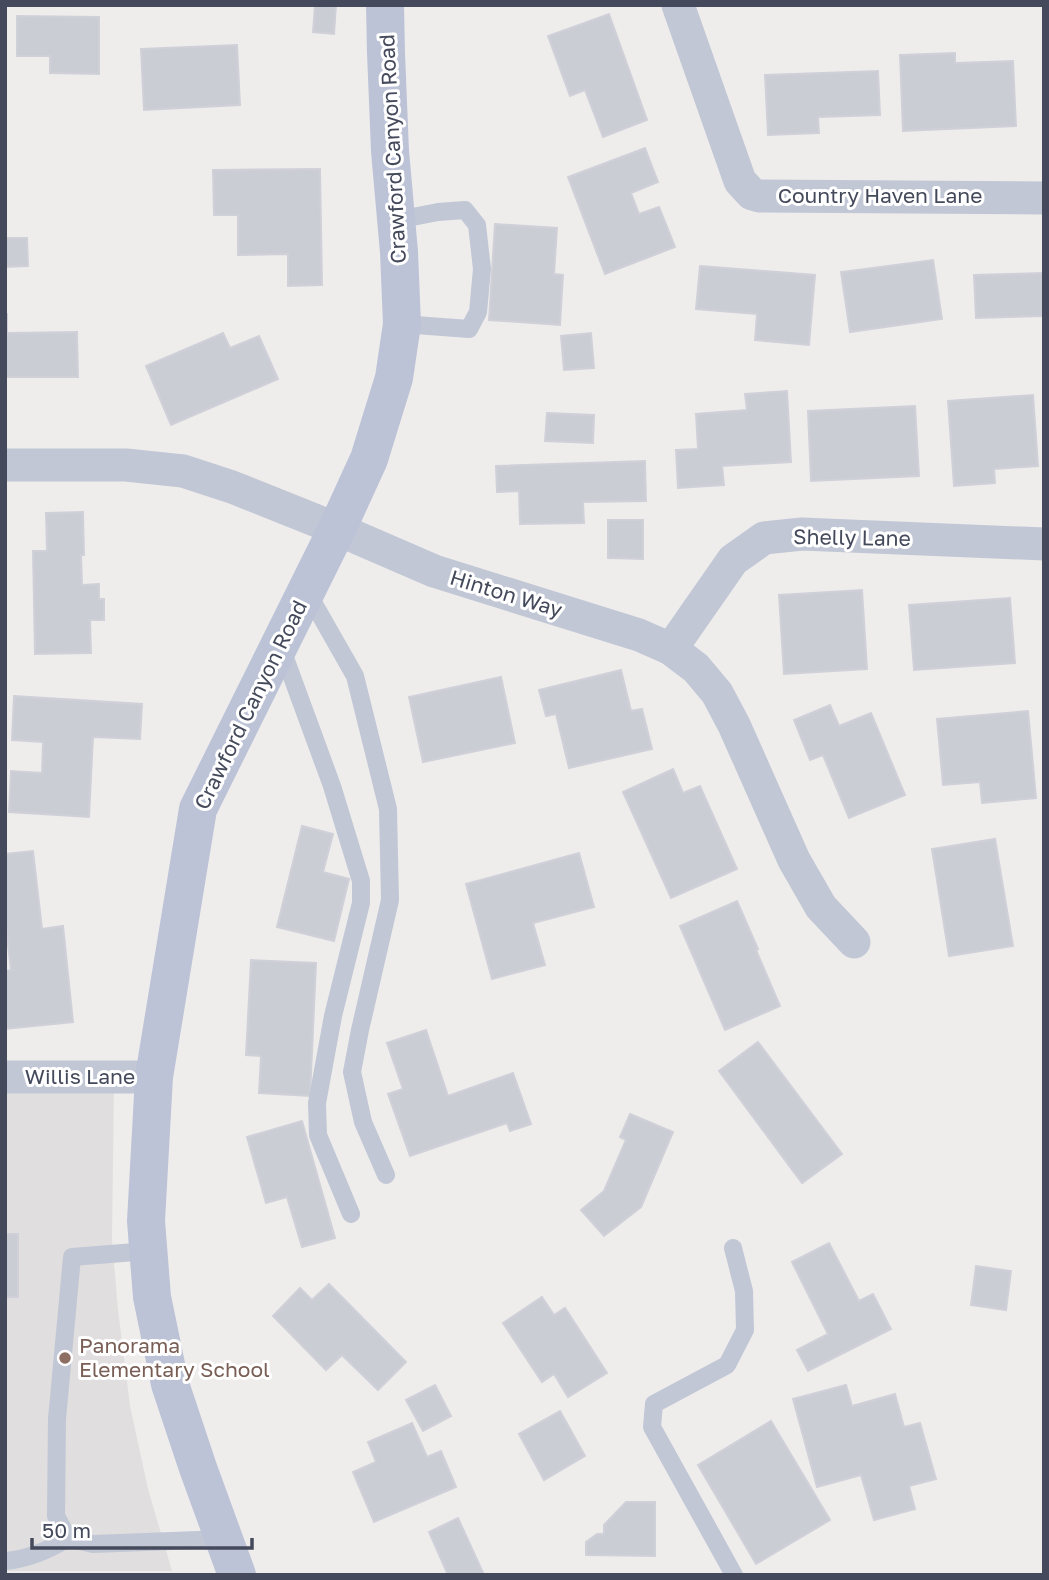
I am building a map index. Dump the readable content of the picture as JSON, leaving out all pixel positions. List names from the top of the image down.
{
  "streets": {
    "main road": ["Crawford Canyon Road"],
    "street": [
      "Country Haven Lane",
      "Shelly Lane",
      "Hinton Way",
      "Willis Lane"
    ]
  },
  "crossings": [
    ["Crawford Canyon Road", "Hinton Way"],
    ["Crawford Canyon Road", "Willis Lane"],
    ["Shelly Lane", "Hinton Way"]
  ],
  "places": ["Panorama Elementary School"],
  "scale_bar": "50 m"
}
